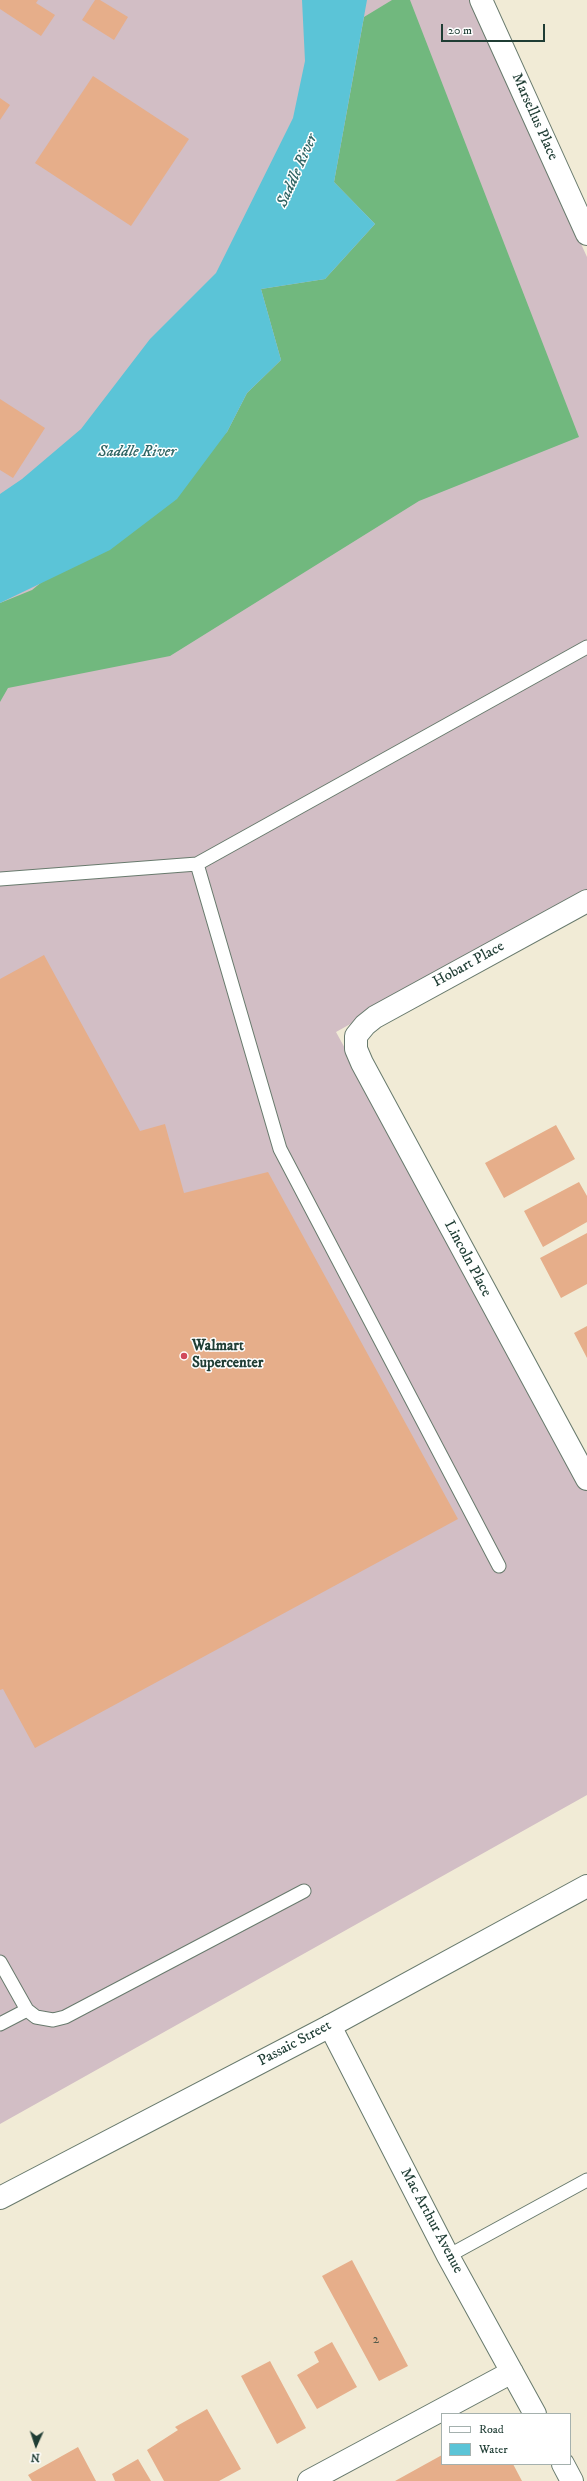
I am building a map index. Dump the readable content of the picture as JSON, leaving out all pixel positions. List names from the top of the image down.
{
  "streets": {
    "street": [
      "Marsellus Place",
      "Hobart Place",
      "Lincoln Place",
      "Passaic Street",
      "Mac Arthur Avenue"
    ]
  },
  "crossings": [
    ["Hobart Place", "Lincoln Place"],
    ["Passaic Street", "Mac Arthur Avenue"]
  ],
  "water": ["Saddle River"],
  "places": ["Walmart Supercenter"],
  "house_numbers": ["2"],
  "legend": ["Road", "Water"],
  "scale_bar": "20 m",
  "north": "bottom"
}
